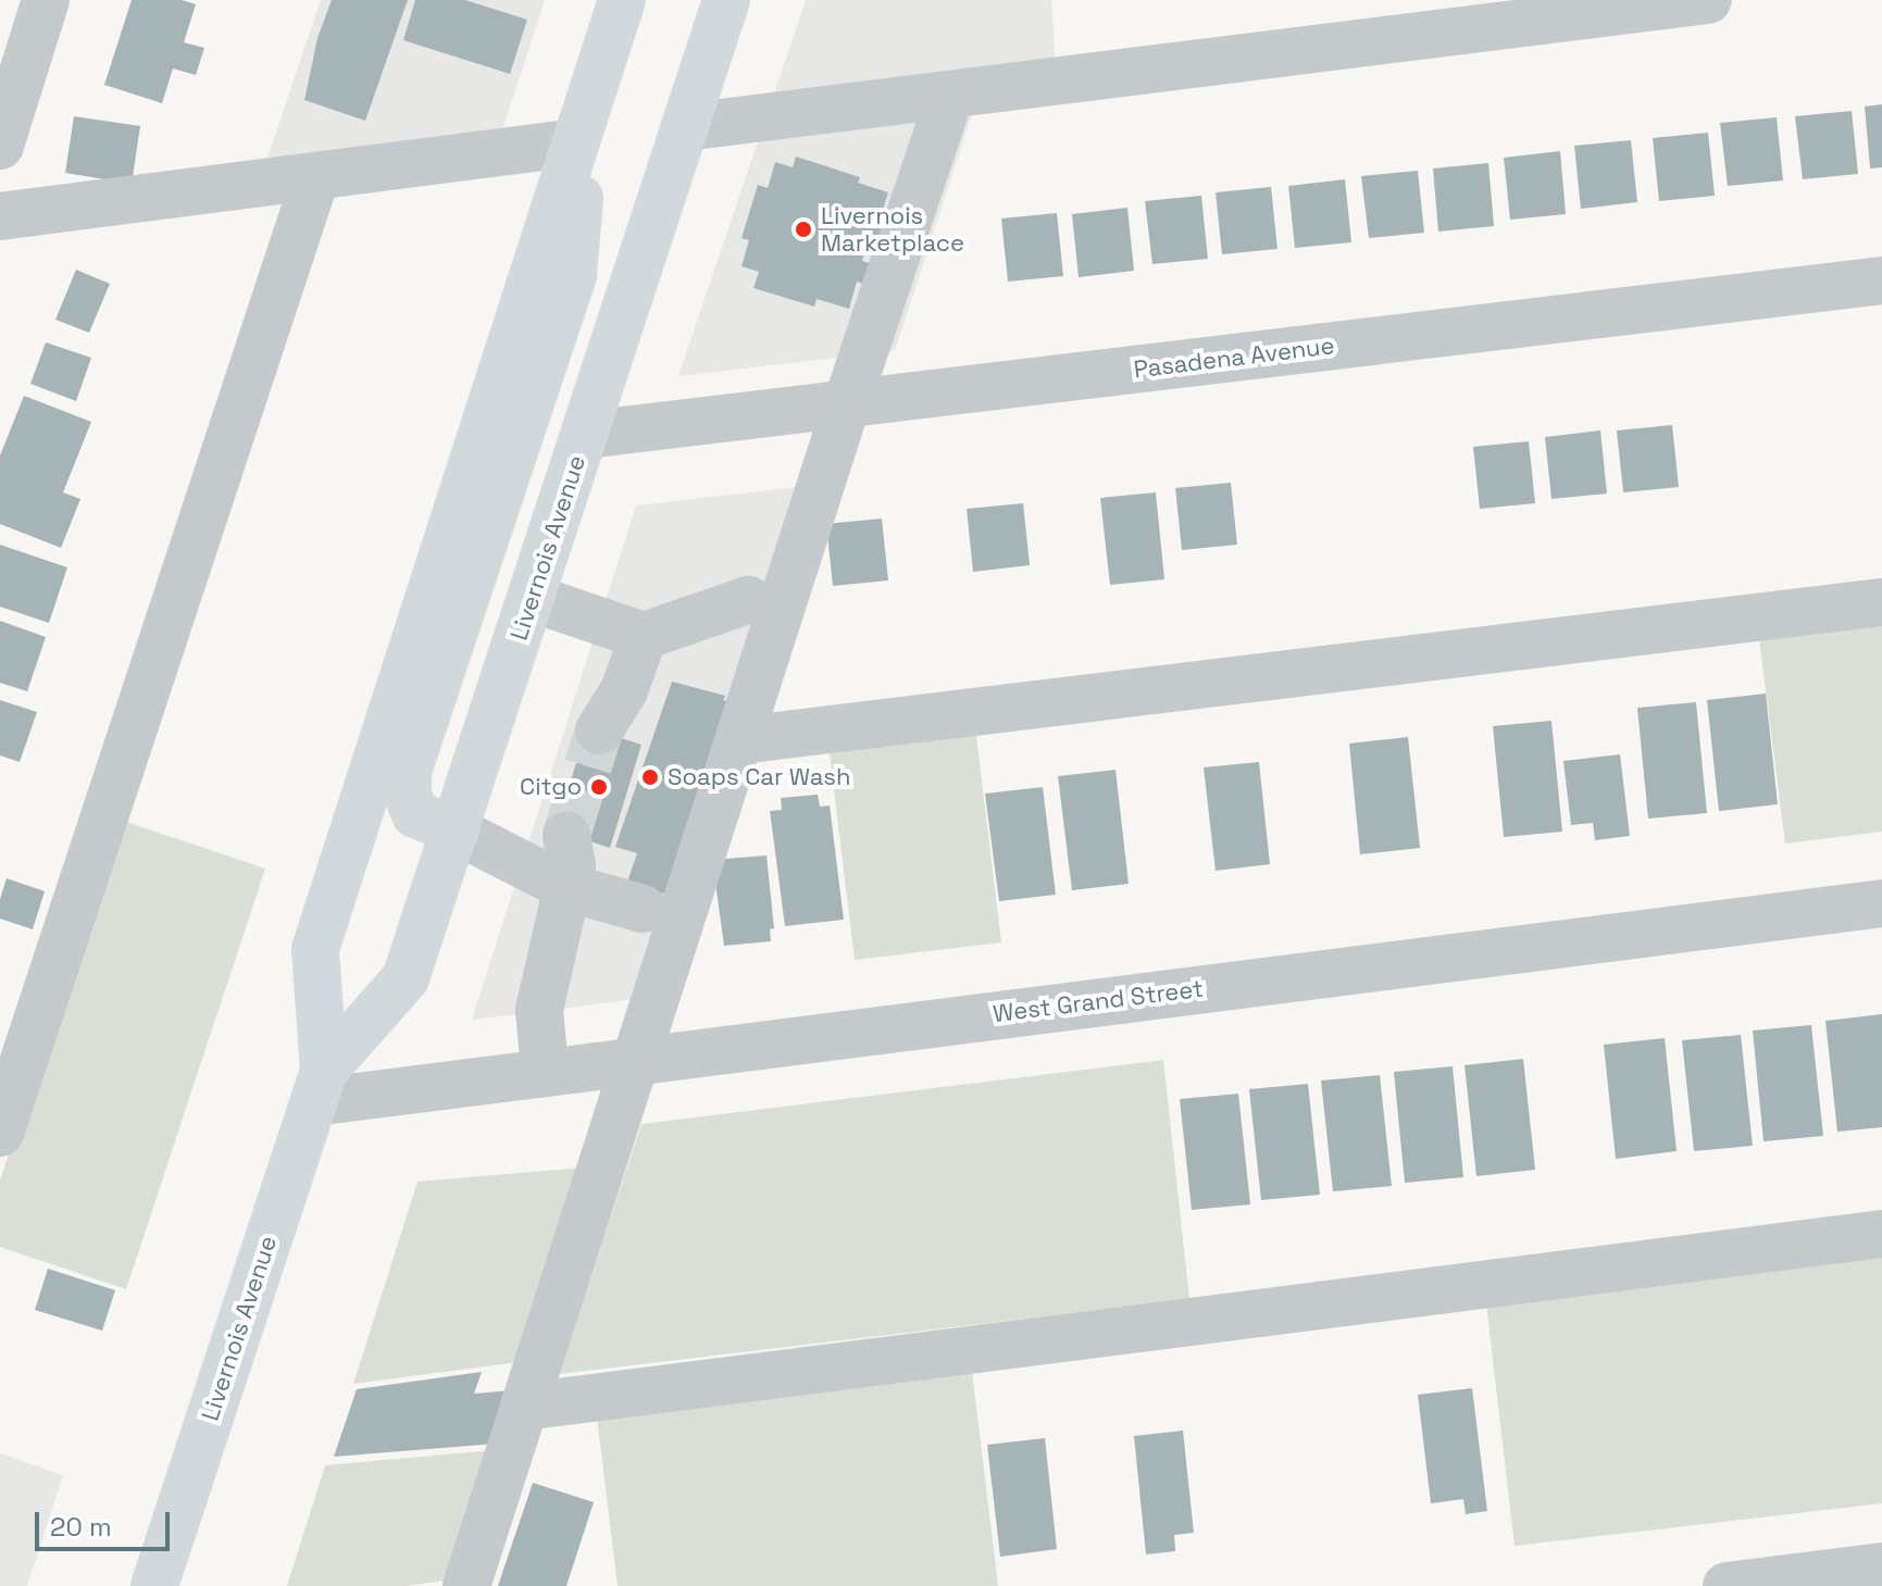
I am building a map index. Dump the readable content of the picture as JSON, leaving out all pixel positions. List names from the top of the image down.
{
  "streets": {
    "main road": ["Livernois Avenue"],
    "street": ["Pasadena Avenue", "West Grand Street"]
  },
  "crossings": [
    ["Pasadena Avenue", "Livernois Avenue"],
    ["Livernois Avenue", "West Grand Street"]
  ],
  "places": ["Livernois Marketplace", "Soaps Car Wash", "Citgo"],
  "scale_bar": "20 m"
}
